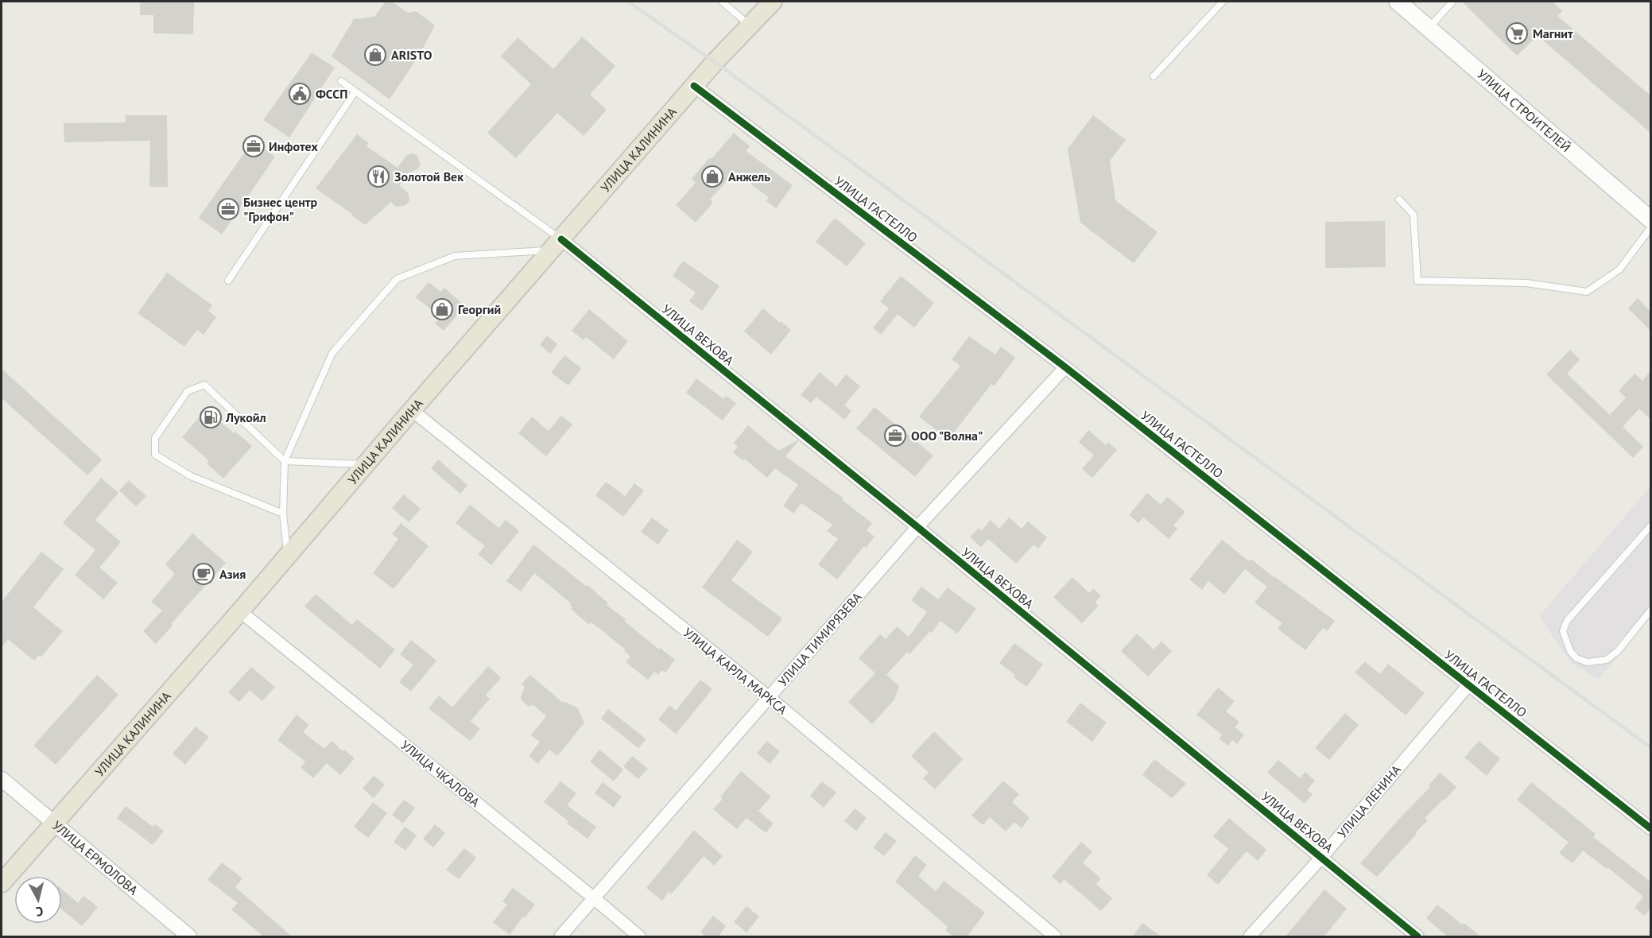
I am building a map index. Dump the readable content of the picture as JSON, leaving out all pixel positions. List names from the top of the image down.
{
  "streets": {
    "main road": ["УЛИЦА СТРОИТЕЛЕЙ", "УЛИЦА КАЛИНИНА"],
    "street": [
      "УЛИЦА ГАСТЕЛЛО",
      "УЛИЦА ВЕХОВА",
      "УЛИЦА ТИМИРЯЗЕВА",
      "УЛИЦА КАРЛА МАРКСА",
      "УЛИЦА ЧКАЛОВА",
      "УЛИЦА ЛЕНИНА",
      "УЛИЦА ЕРМОЛОВА"
    ]
  },
  "crossings": [
    ["УЛИЦА КАЛИНИНА", "УЛИЦА ГАСТЕЛЛО"],
    ["УЛИЦА КАЛИНИНА", "УЛИЦА ВЕХОВА"],
    ["УЛИЦА КАЛИНИНА", "УЛИЦА КАРЛА МАРКСА"],
    ["УЛИЦА КАЛИНИНА", "УЛИЦА ЧКАЛОВА"],
    ["УЛИЦА КАЛИНИНА", "УЛИЦА ЕРМОЛОВА"],
    ["УЛИЦА ГАСТЕЛЛО", "УЛИЦА ТИМИРЯЗЕВА"],
    ["УЛИЦА ГАСТЕЛЛО", "УЛИЦА ЛЕНИНА"],
    ["УЛИЦА ВЕХОВА", "УЛИЦА ТИМИРЯЗЕВА"],
    ["УЛИЦА ВЕХОВА", "УЛИЦА ЛЕНИНА"],
    ["УЛИЦА ТИМИРЯЗЕВА", "УЛИЦА КАРЛА МАРКСА"],
    ["УЛИЦА ТИМИРЯЗЕВА", "УЛИЦА ЧКАЛОВА"]
  ],
  "places": {
    "supermarket": ["Магнит"],
    "shop": ["ARISTO", "Анжель", "Георгий"],
    "public building": ["ФССП"],
    "office": ["Инфотех", "Бизнес центр \"Грифон\"", "ООО \"Волна\""],
    "restaurant": ["Золотой Век"],
    "fuel station": ["Лукойл"],
    "cafe": ["Азия"]
  },
  "north": "bottom"
}
